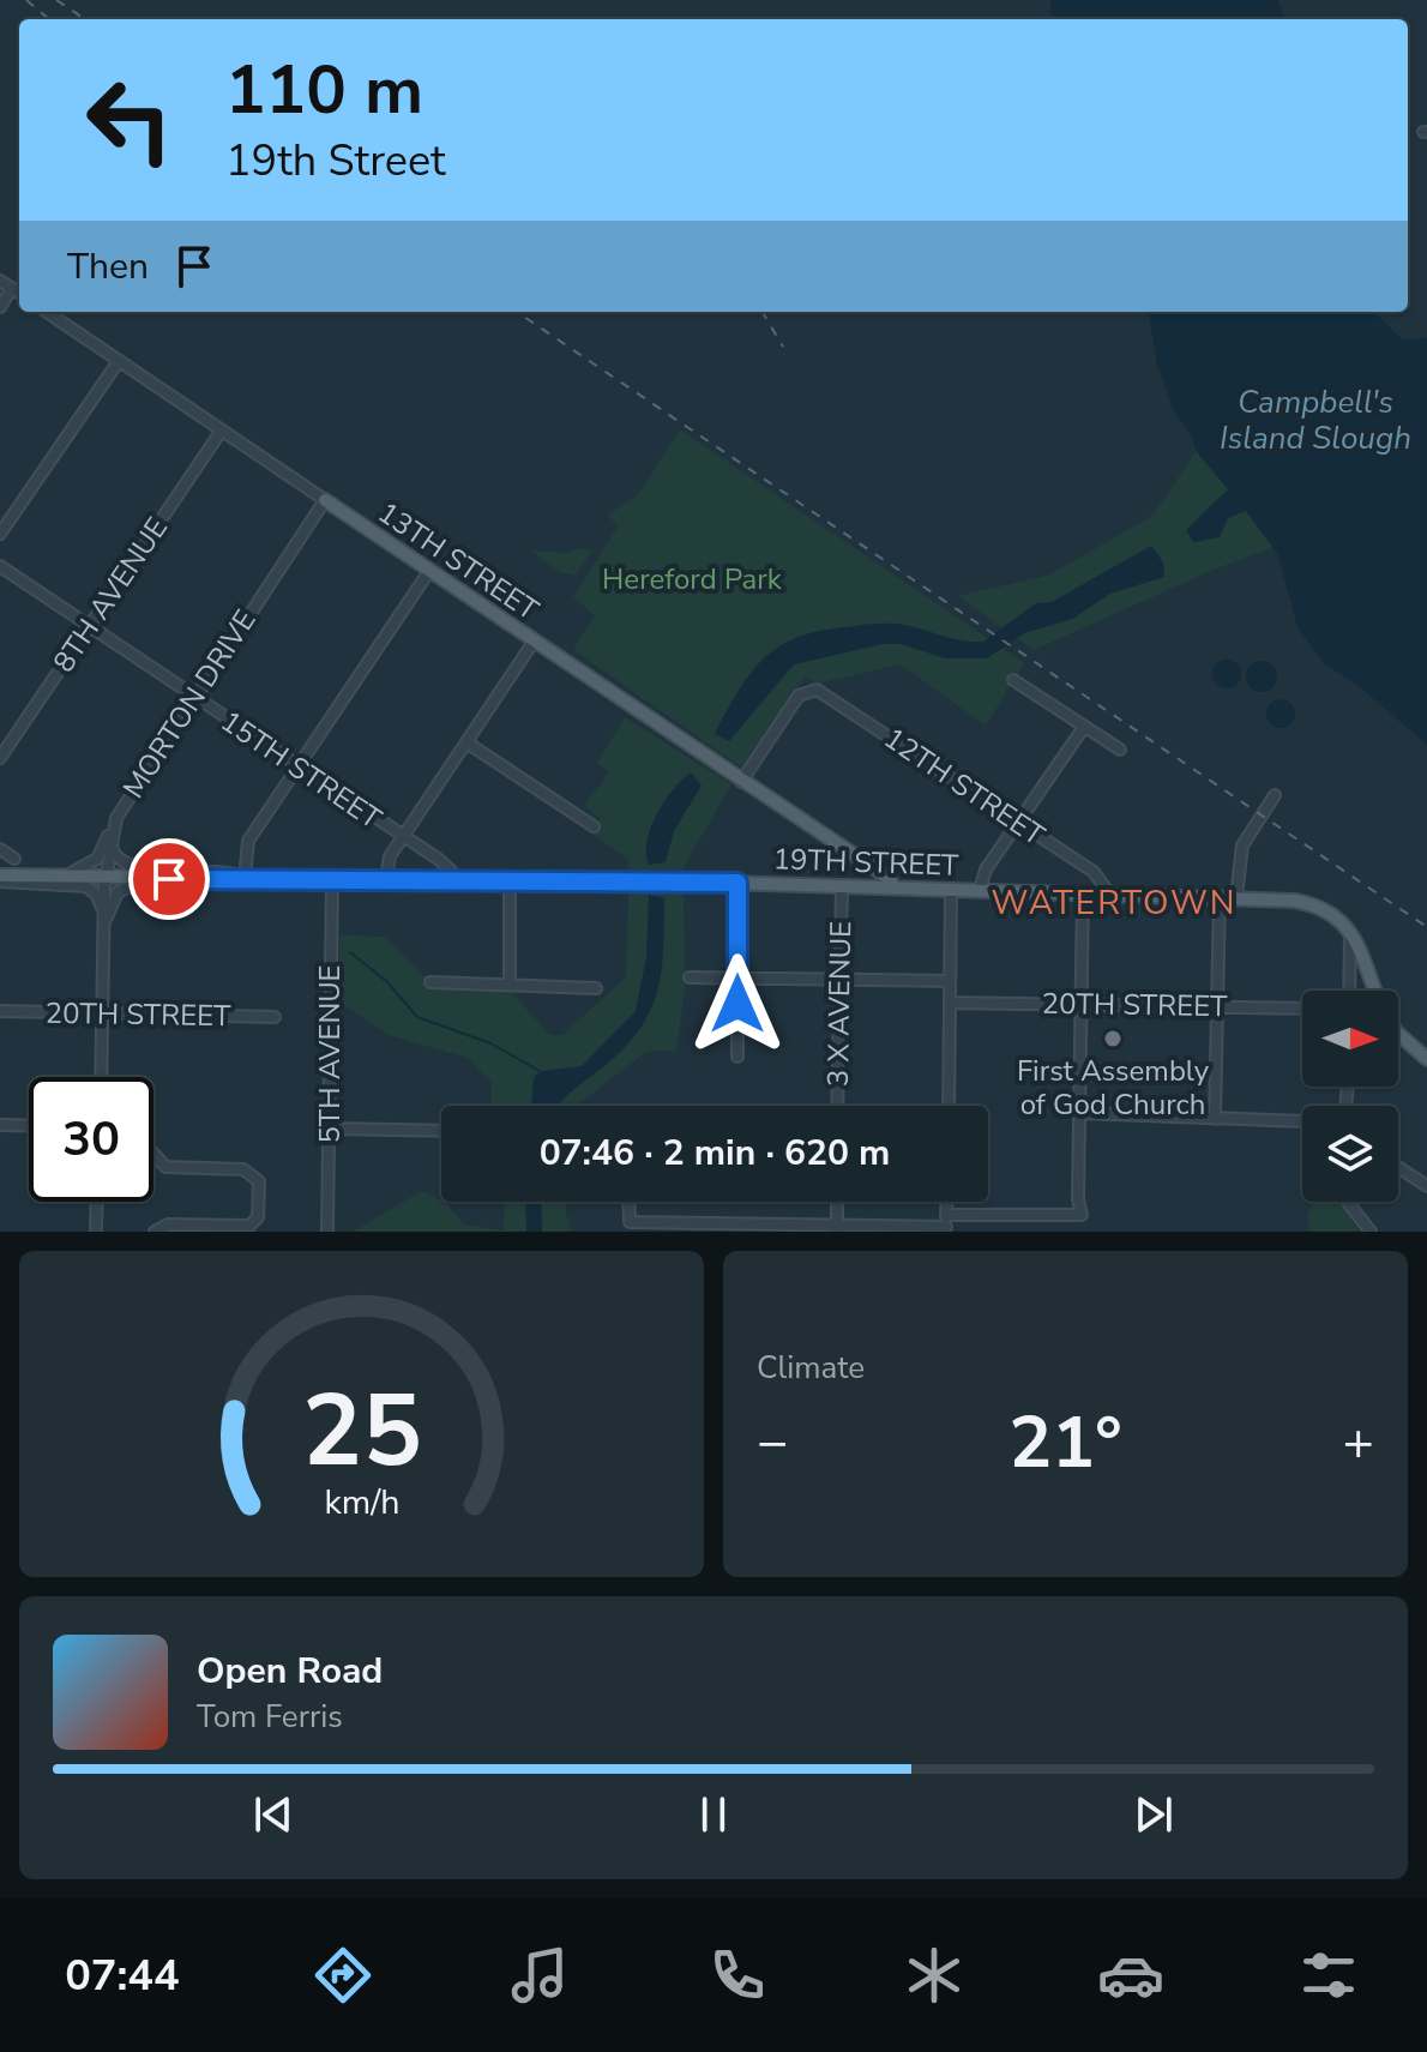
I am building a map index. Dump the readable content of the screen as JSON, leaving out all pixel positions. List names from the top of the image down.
{
  "streets": {
    "main road": ["13TH STREET", "19TH STREET"],
    "street": [
      "8TH AVENUE",
      "MORTON DRIVE",
      "15TH STREET",
      "12TH STREET",
      "3 X AVENUE",
      "20TH STREET",
      "5TH AVENUE"
    ]
  },
  "crossings": [
    ["13TH STREET", "8TH AVENUE"],
    ["13TH STREET", "MORTON DRIVE"],
    ["13TH STREET", "12TH STREET"],
    ["13TH STREET", "19TH STREET"],
    ["8TH AVENUE", "15TH STREET"],
    ["MORTON DRIVE", "15TH STREET"],
    ["MORTON DRIVE", "19TH STREET"],
    ["MORTON DRIVE", "20TH STREET"],
    ["15TH STREET", "19TH STREET"],
    ["12TH STREET", "19TH STREET"],
    ["19TH STREET", "3 X AVENUE"],
    ["19TH STREET", "5TH AVENUE"]
  ],
  "districts": ["WATERTOWN"],
  "water": ["Campbell's Island Slough"],
  "parks": ["Hereford Park"],
  "places": ["First Assembly of God Church"],
  "north": "right",
  "page": {
    "turn": ["110 m", "19th Street"],
    "then": "Then",
    "limit": "30",
    "trip": "07:46 · 2 min · 620 m",
    "tile": "Climate",
    "heat": ["−", "21°", "+"],
    "song": ["Open Road", "Tom Ferris"],
    "tabs": "07:44",
    "gauge": ["25", "km/h"]
  }
}
